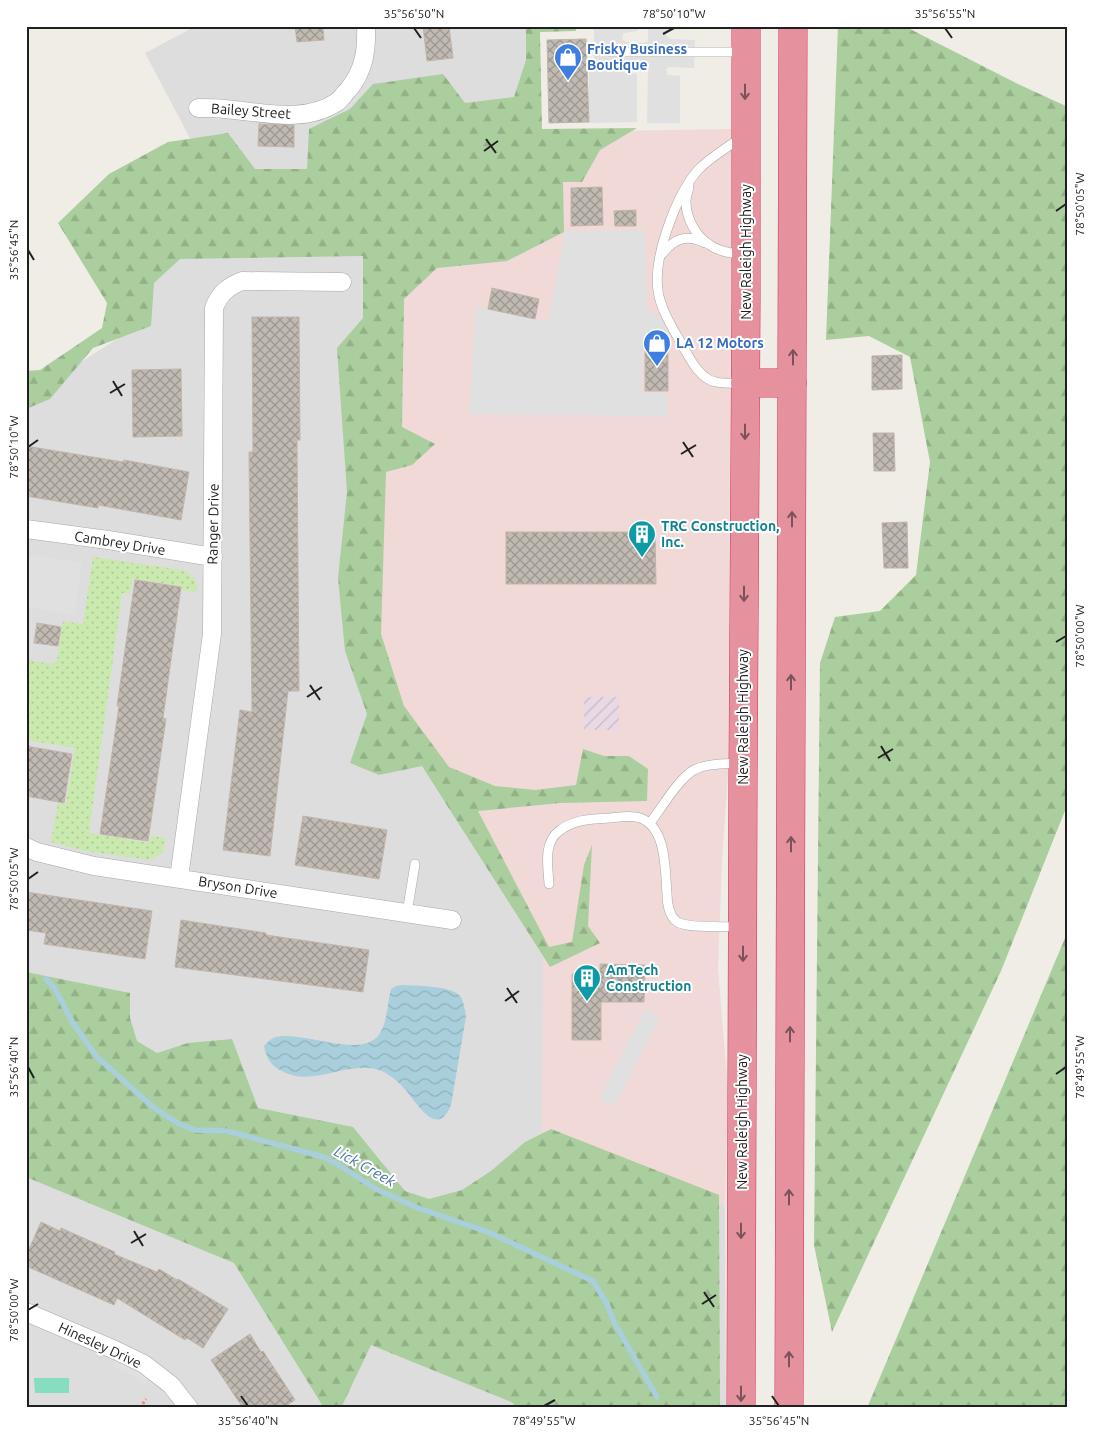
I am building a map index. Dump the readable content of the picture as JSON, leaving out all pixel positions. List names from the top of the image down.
{
  "streets": {
    "highway": ["New Raleigh Highway"],
    "street": [
      "Bailey Street",
      "Ranger Drive",
      "Cambrey Drive",
      "Bryson Drive",
      "Hinesley Drive"
    ]
  },
  "crossings": [
    ["Ranger Drive", "Cambrey Drive"],
    ["Ranger Drive", "Bryson Drive"]
  ],
  "water": ["Lick Creek"],
  "places": {
    "shop": ["Frisky Business Boutique", "LA 12 Motors"],
    "building": ["TRC Construction, Inc.", "AmTech Construction"]
  },
  "coordinates": [
    "35°56'50\"N",
    "78°50'10\"W",
    "35°56'55\"N",
    "78°50'05\"W",
    "35°56'45\"N",
    "78°50'00\"W",
    "35°56'40\"N",
    "78°49'55\"W"
  ]
}
